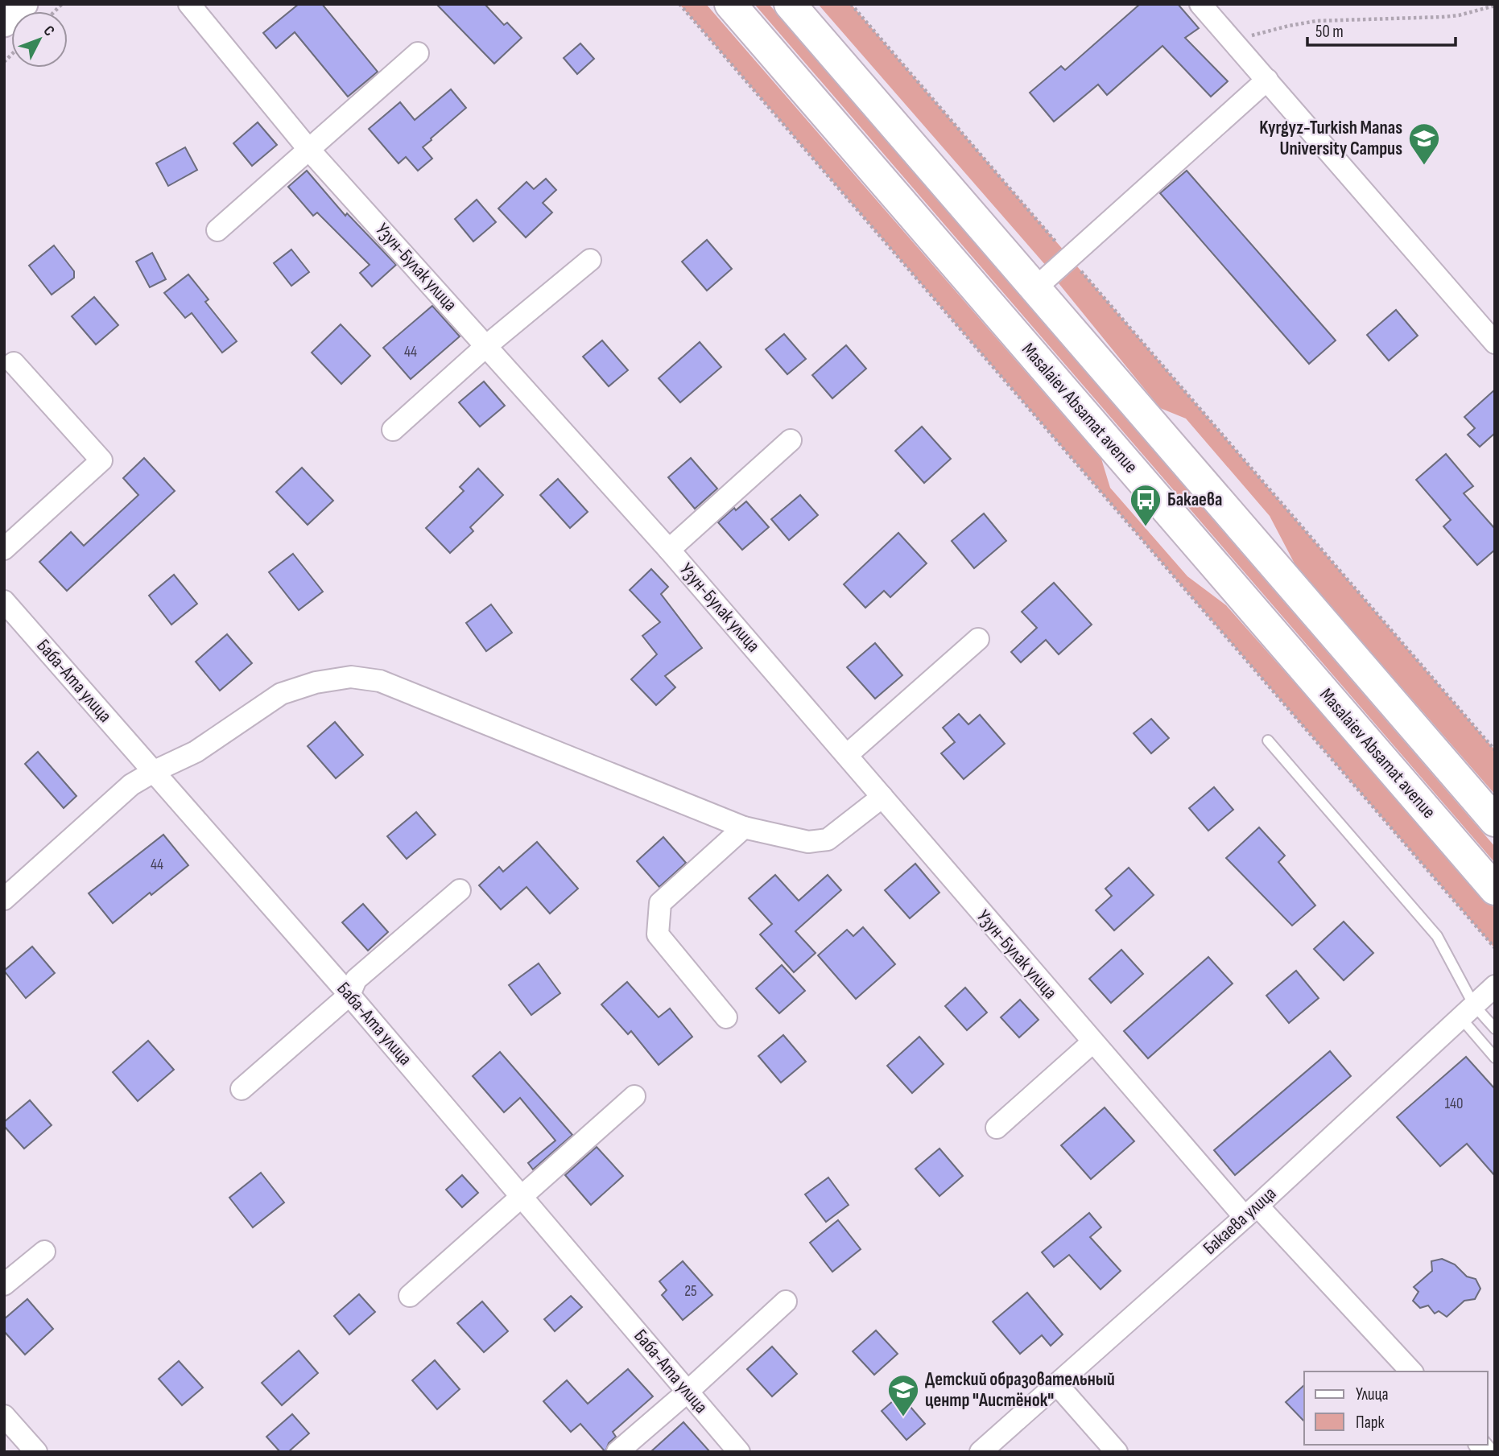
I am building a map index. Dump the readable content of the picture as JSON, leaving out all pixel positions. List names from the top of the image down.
{
  "streets": {
    "main road": ["Masalaiev Absamat avenue"],
    "street": ["Узун-Булак улица", "Баба-Ата улица", "Бакаева улица"]
  },
  "crossings": [
    ["Узун-Булак улица", "Бакаева улица"]
  ],
  "places": {
    "school or university": ["Kyrgyz-Turkish Manas University Campus", "Детский образовательный центр \"Аистёнок\""],
    "bus stop": ["Бакаева"]
  },
  "house_numbers": [
    "44",
    "44",
    "140",
    "25"
  ],
  "legend": ["Улица", "Парк"],
  "scale_bar": "50 m",
  "north": "top right"
}
